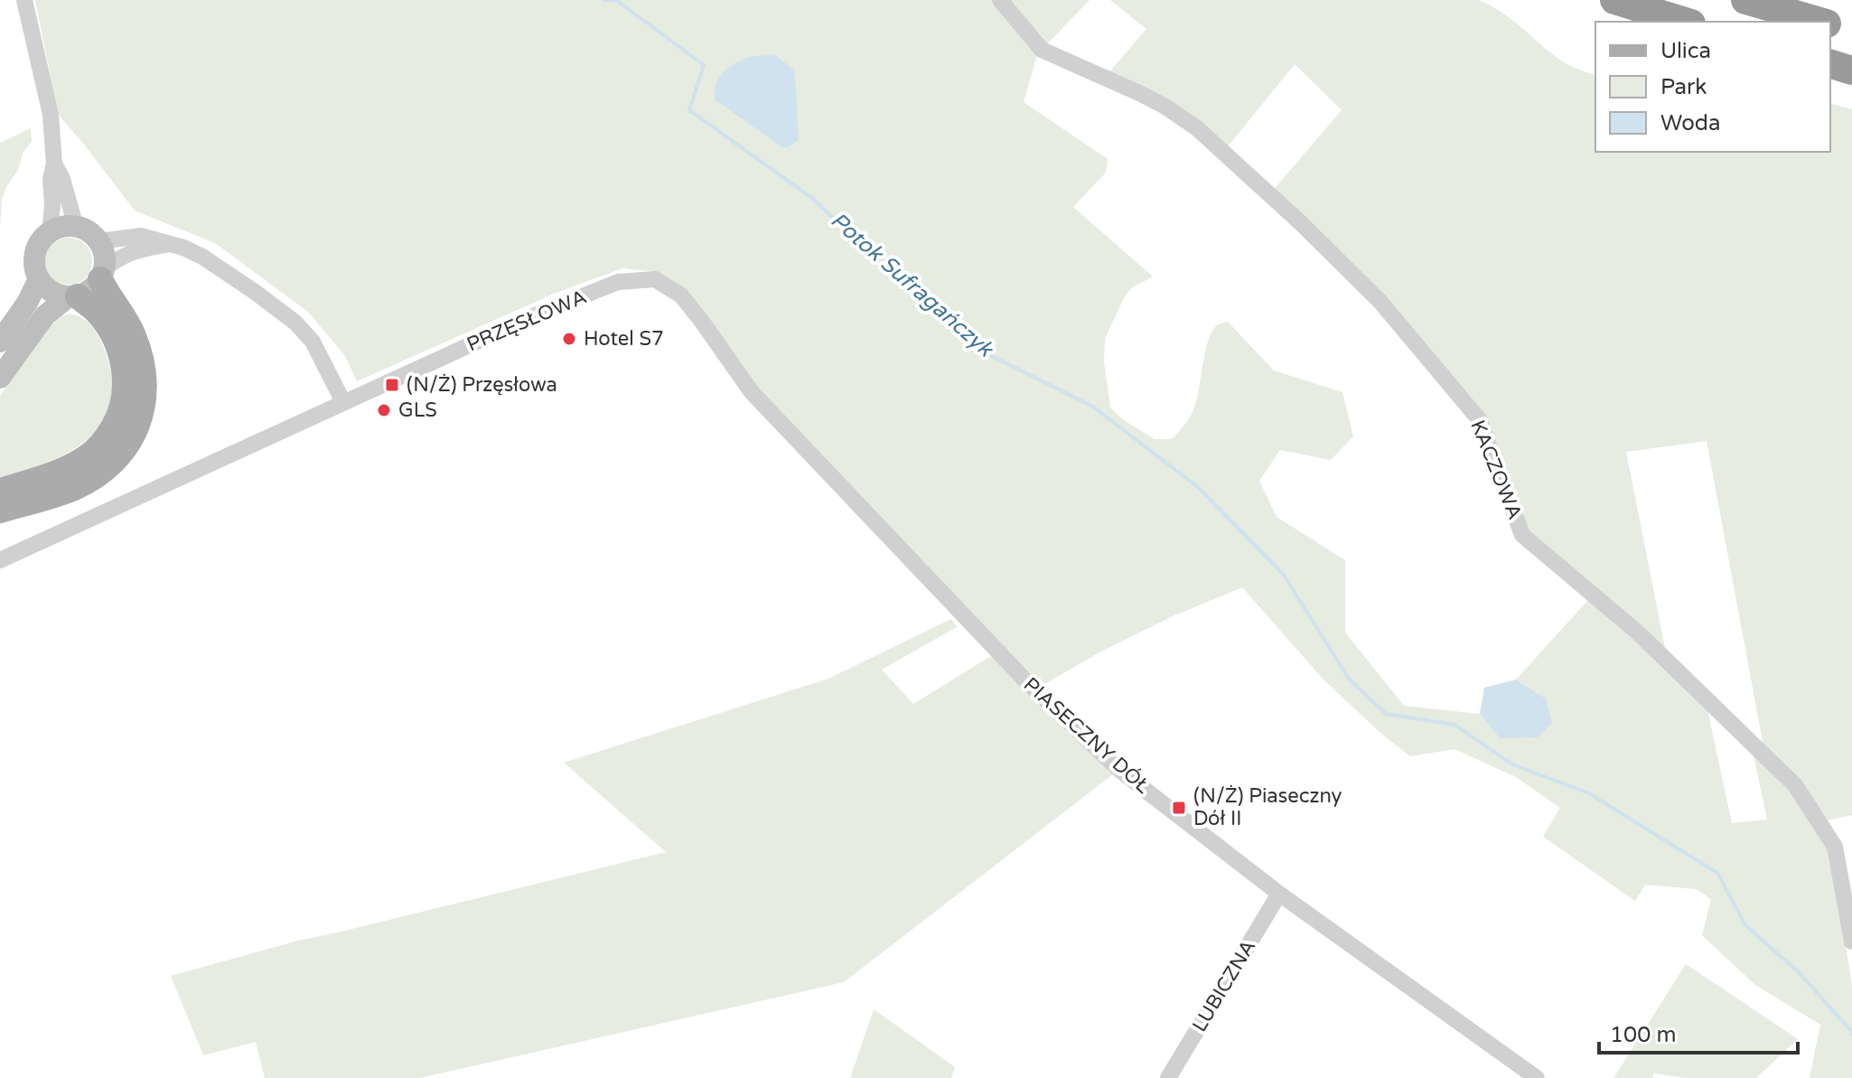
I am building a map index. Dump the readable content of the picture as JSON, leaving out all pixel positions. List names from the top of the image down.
{
  "streets": {
    "street": [
      "PRZĘSŁOWA",
      "KACZOWA",
      "PIASECZNY DÓŁ",
      "LUBICZNA"
    ]
  },
  "crossings": [
    ["PRZĘSŁOWA", "PIASECZNY DÓŁ"],
    ["PIASECZNY DÓŁ", "LUBICZNA"]
  ],
  "water": ["Potok Sufragańczyk"],
  "places": {
    "other": ["Hotel S7", "GLS"],
    "transit": ["(N/Ż) Przęsłowa", "(N/Ż) Piaseczny Dół II"]
  },
  "legend": ["Ulica", "Park", "Woda"],
  "scale_bar": "100 m"
}
